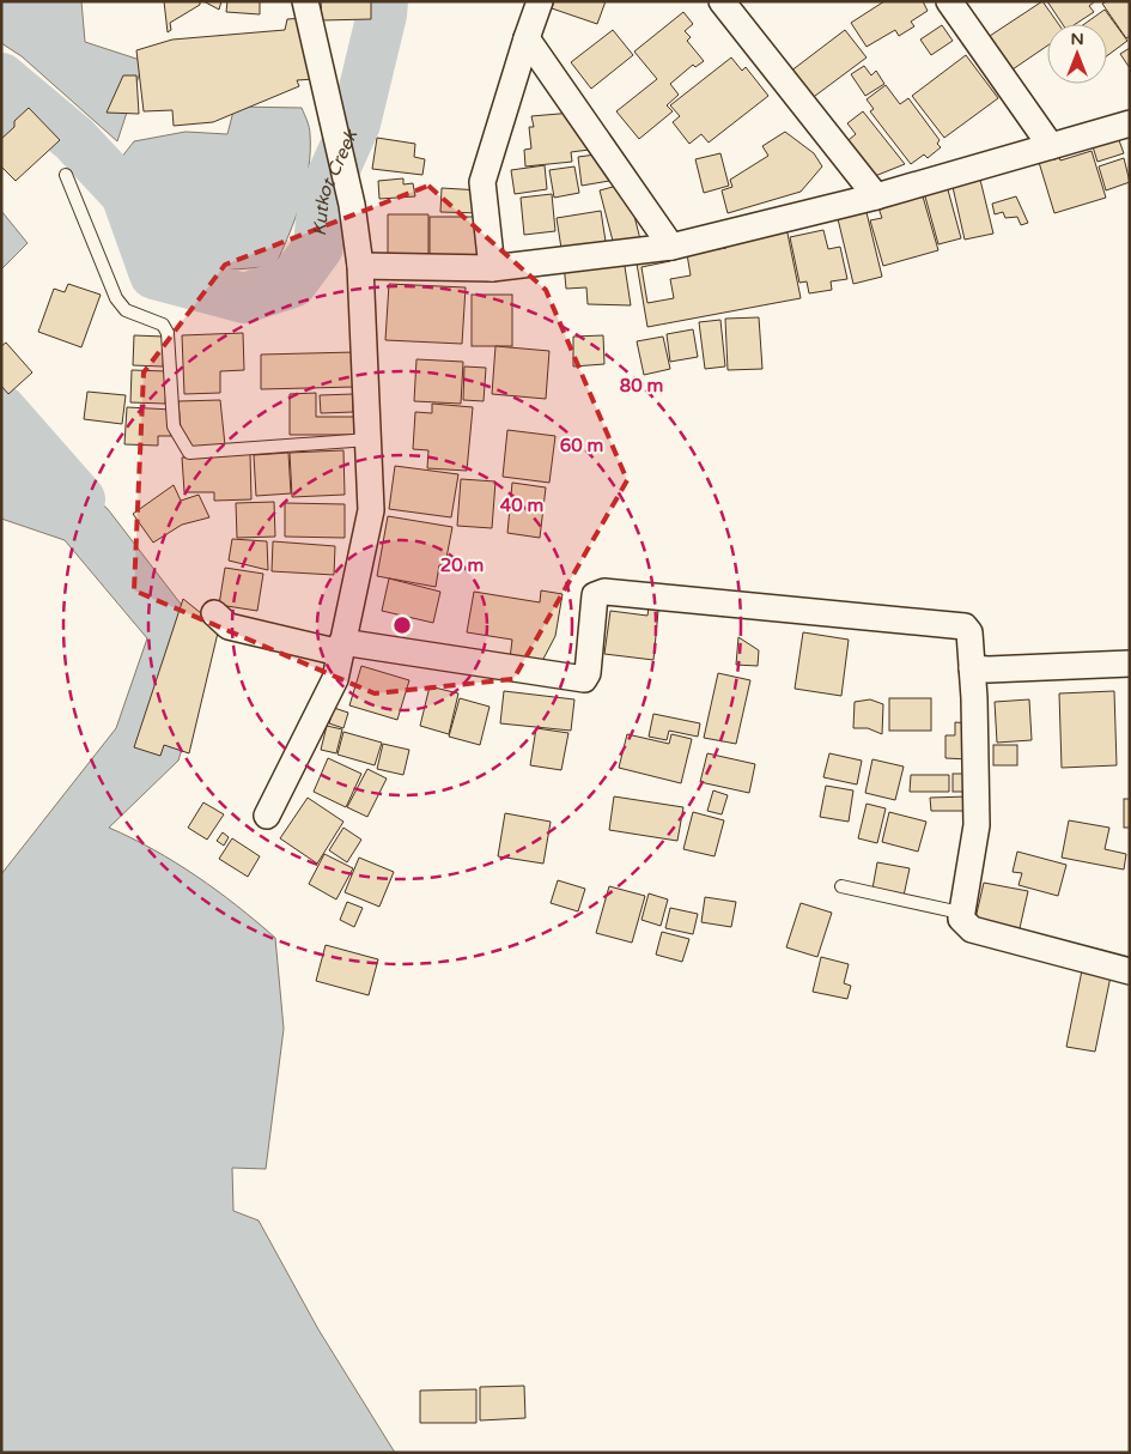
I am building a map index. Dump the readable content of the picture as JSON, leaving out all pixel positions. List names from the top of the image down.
{
  "water": ["Kutkot Creek"],
  "north": "top",
  "rings": [
    "80 m",
    "60 m",
    "40 m",
    "20 m"
  ]
}
